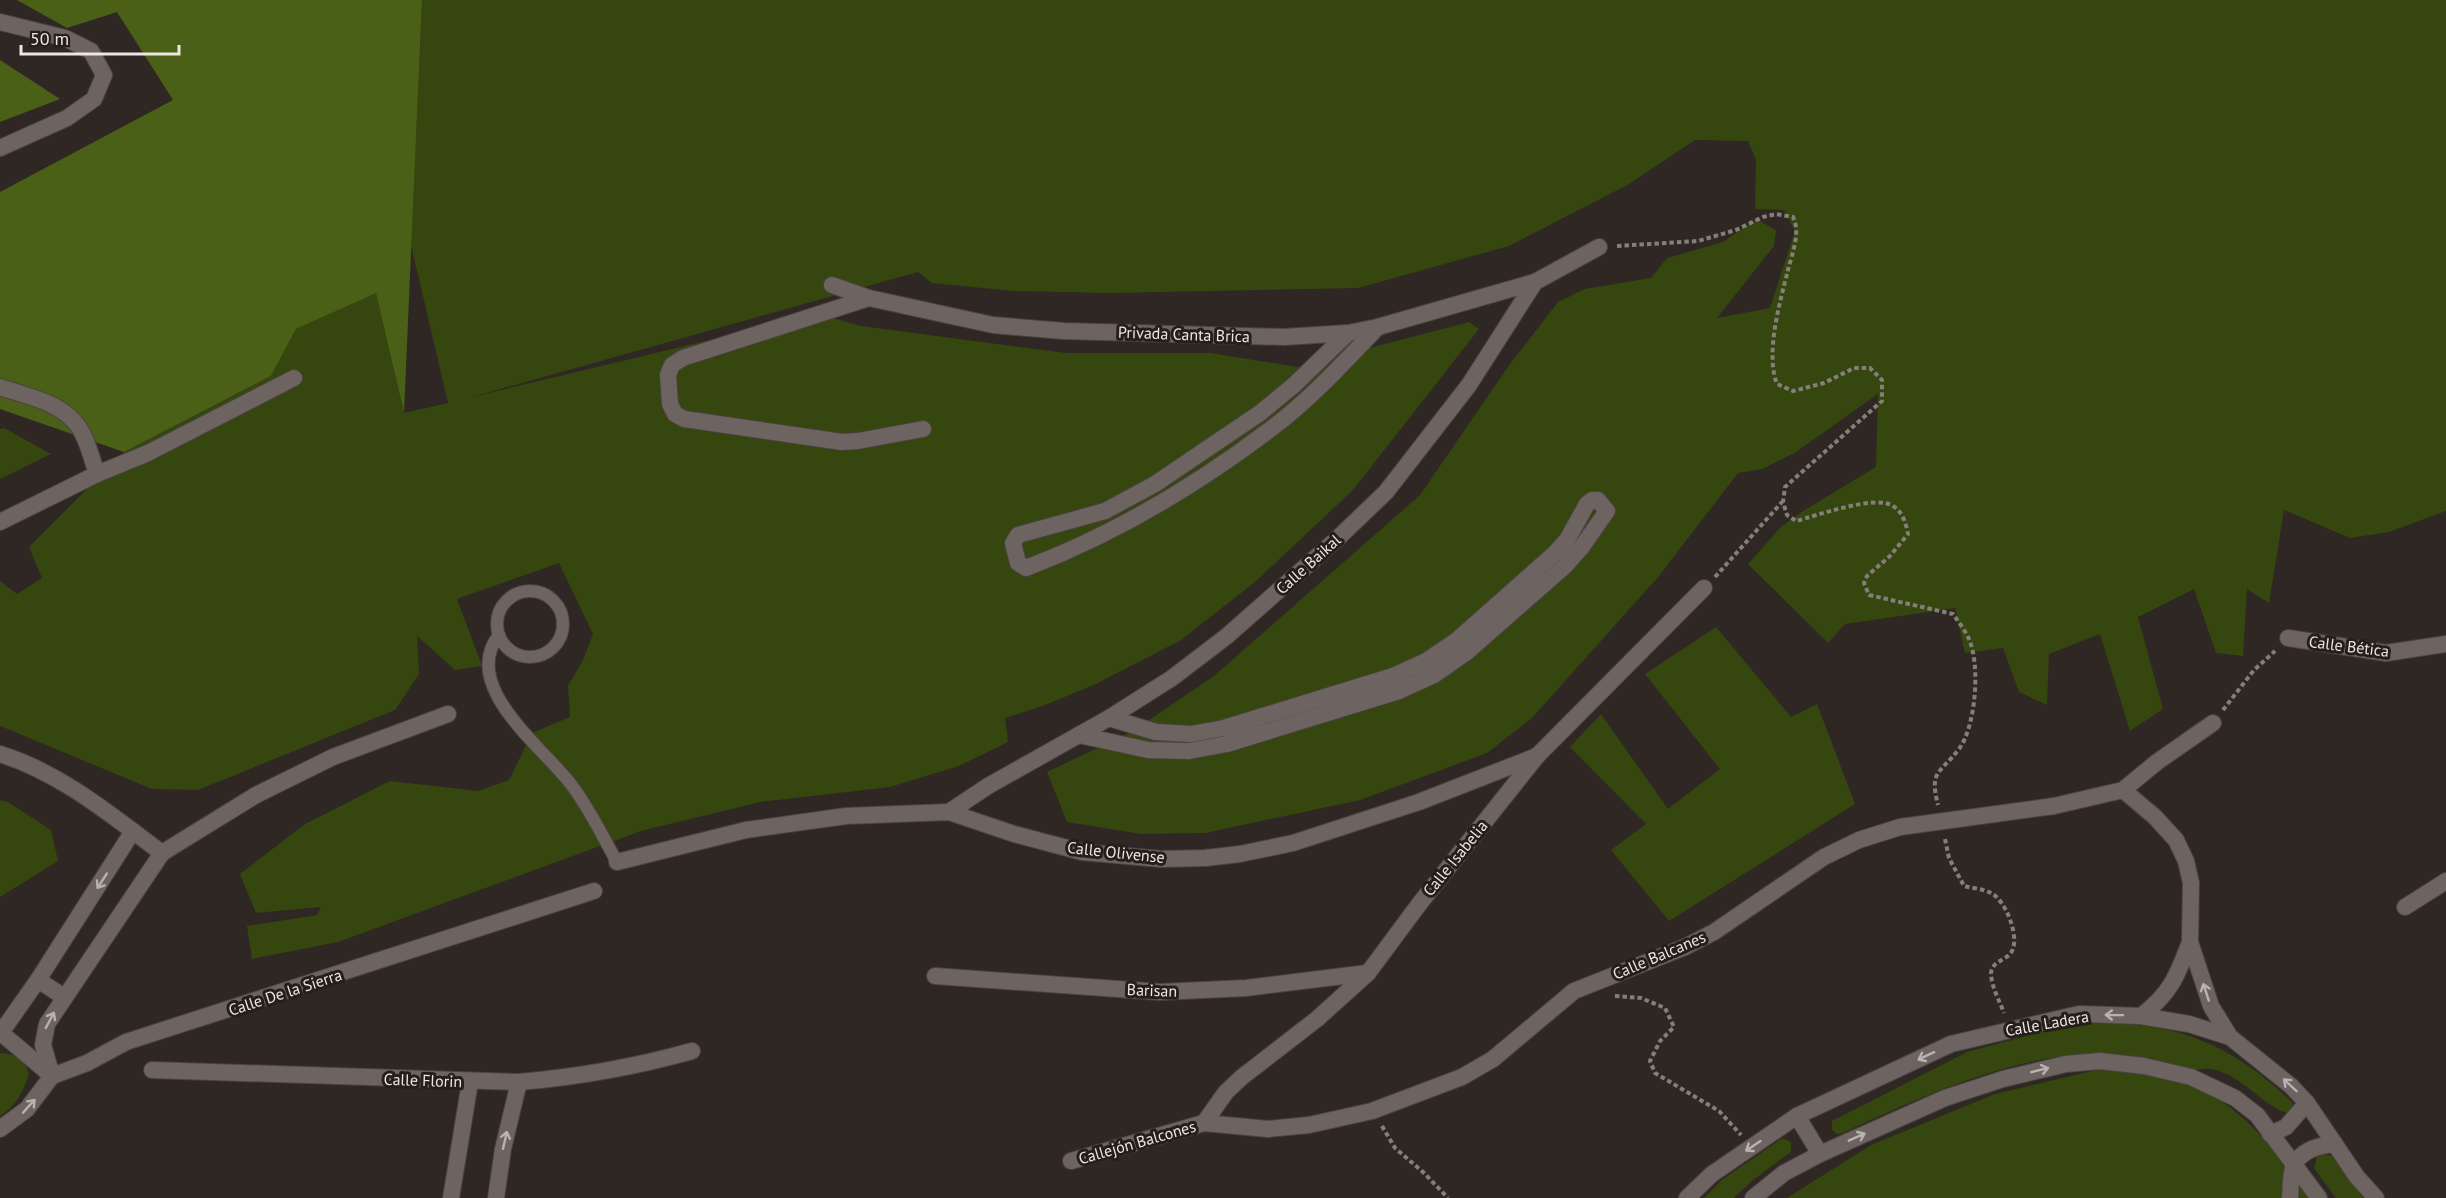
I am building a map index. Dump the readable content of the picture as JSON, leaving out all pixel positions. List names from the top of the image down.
{
  "streets": {
    "street": [
      "Privada Canta Brica",
      "Calle Baikal",
      "Calle Bética",
      "Calle Olivense",
      "Calle Isabelia",
      "Calle Balcanes",
      "Barisan",
      "Calle De la Sierra",
      "Calle Ladera",
      "Calle Florin",
      "Callejón Balcones"
    ]
  },
  "crossings": [
    ["Privada Canta Brica", "Calle Baikal"],
    ["Calle Baikal", "Calle Olivense"],
    ["Calle Olivense", "Calle Isabelia"],
    ["Calle Isabelia", "Calle Balcanes"],
    ["Calle Isabelia", "Barisan"],
    ["Calle Isabelia", "Callejón Balcones"],
    ["Calle Balcanes", "Callejón Balcones"]
  ],
  "scale_bar": "50 m"
}
